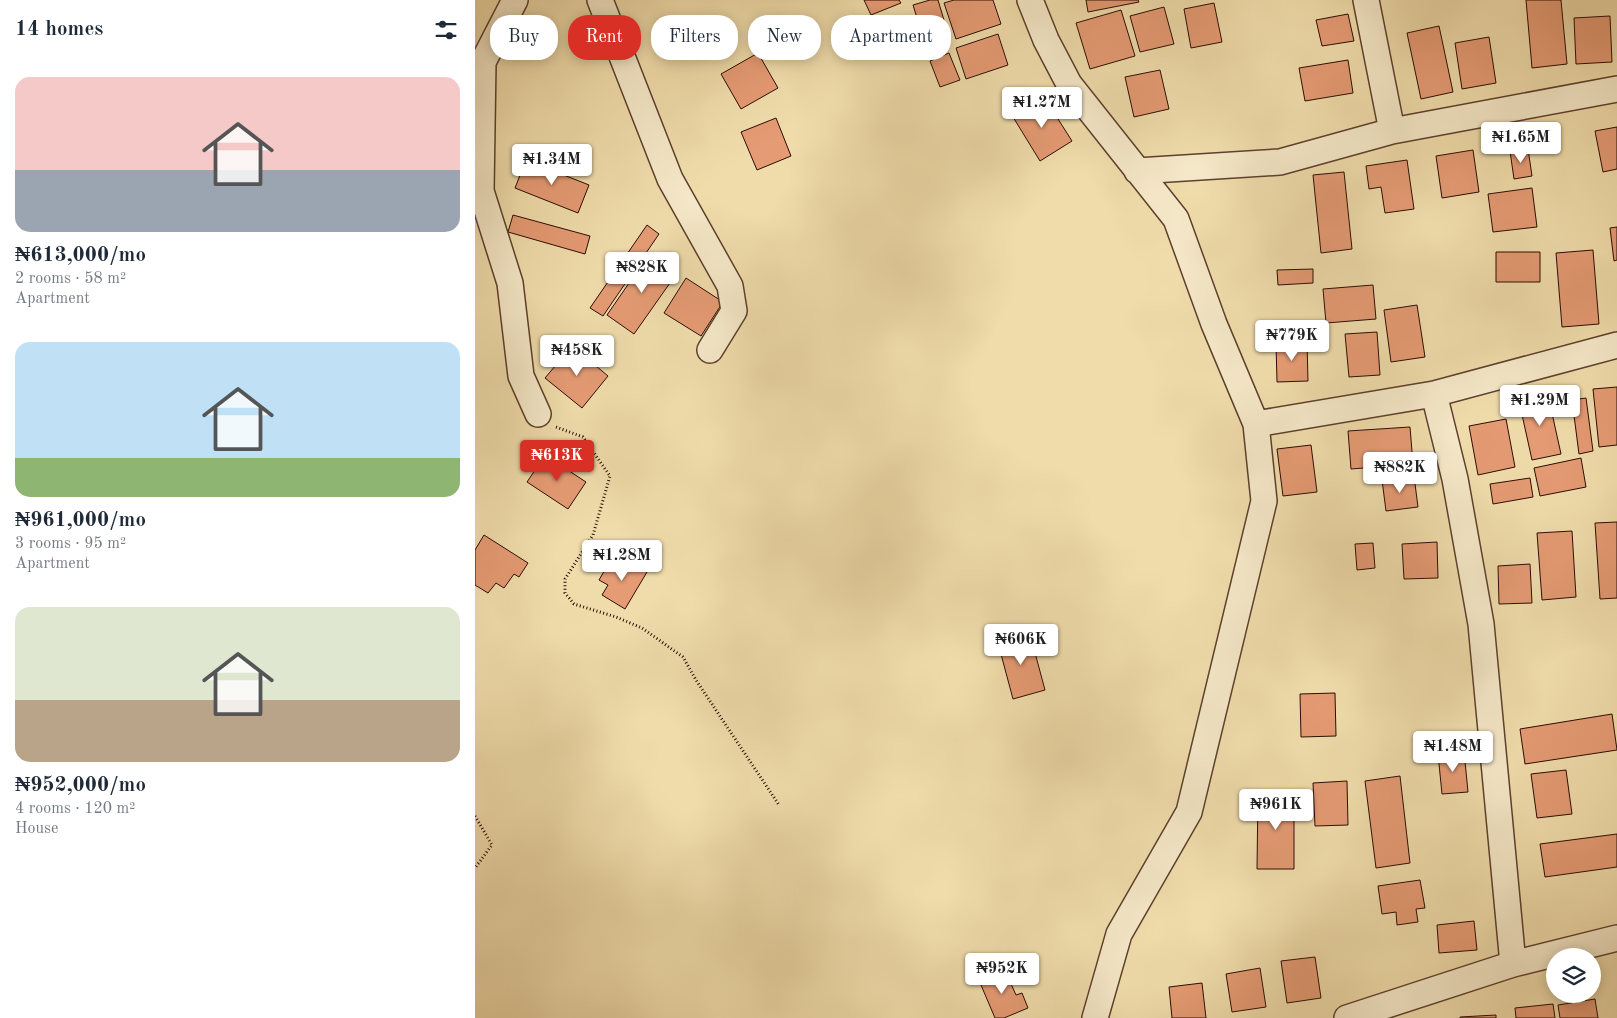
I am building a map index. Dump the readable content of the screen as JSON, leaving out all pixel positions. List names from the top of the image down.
{
  "page": {
    "heading": "14 homes",
    "chip": [
      "Buy",
      "Rent",
      "Filters",
      "New",
      "Apartment"
    ],
    "list": [
      {
        "name": "₦613,000/mo",
        "note": "2 rooms · 58 m² · Apartment"
      },
      {
        "name": "₦961,000/mo",
        "note": "3 rooms · 95 m² · Apartment"
      },
      {
        "name": "₦952,000/mo",
        "note": "4 rooms · 120 m² · House"
      }
    ],
    "price": [
      "₦1.27M",
      "₦1.65M",
      "₦1.34M",
      "₦828K",
      "₦779K",
      "₦458K",
      "₦1.29M",
      "₦613K",
      "₦882K",
      "₦1.28M",
      "₦606K",
      "₦1.48M",
      "₦961K",
      "₦952K"
    ]
  }
}
